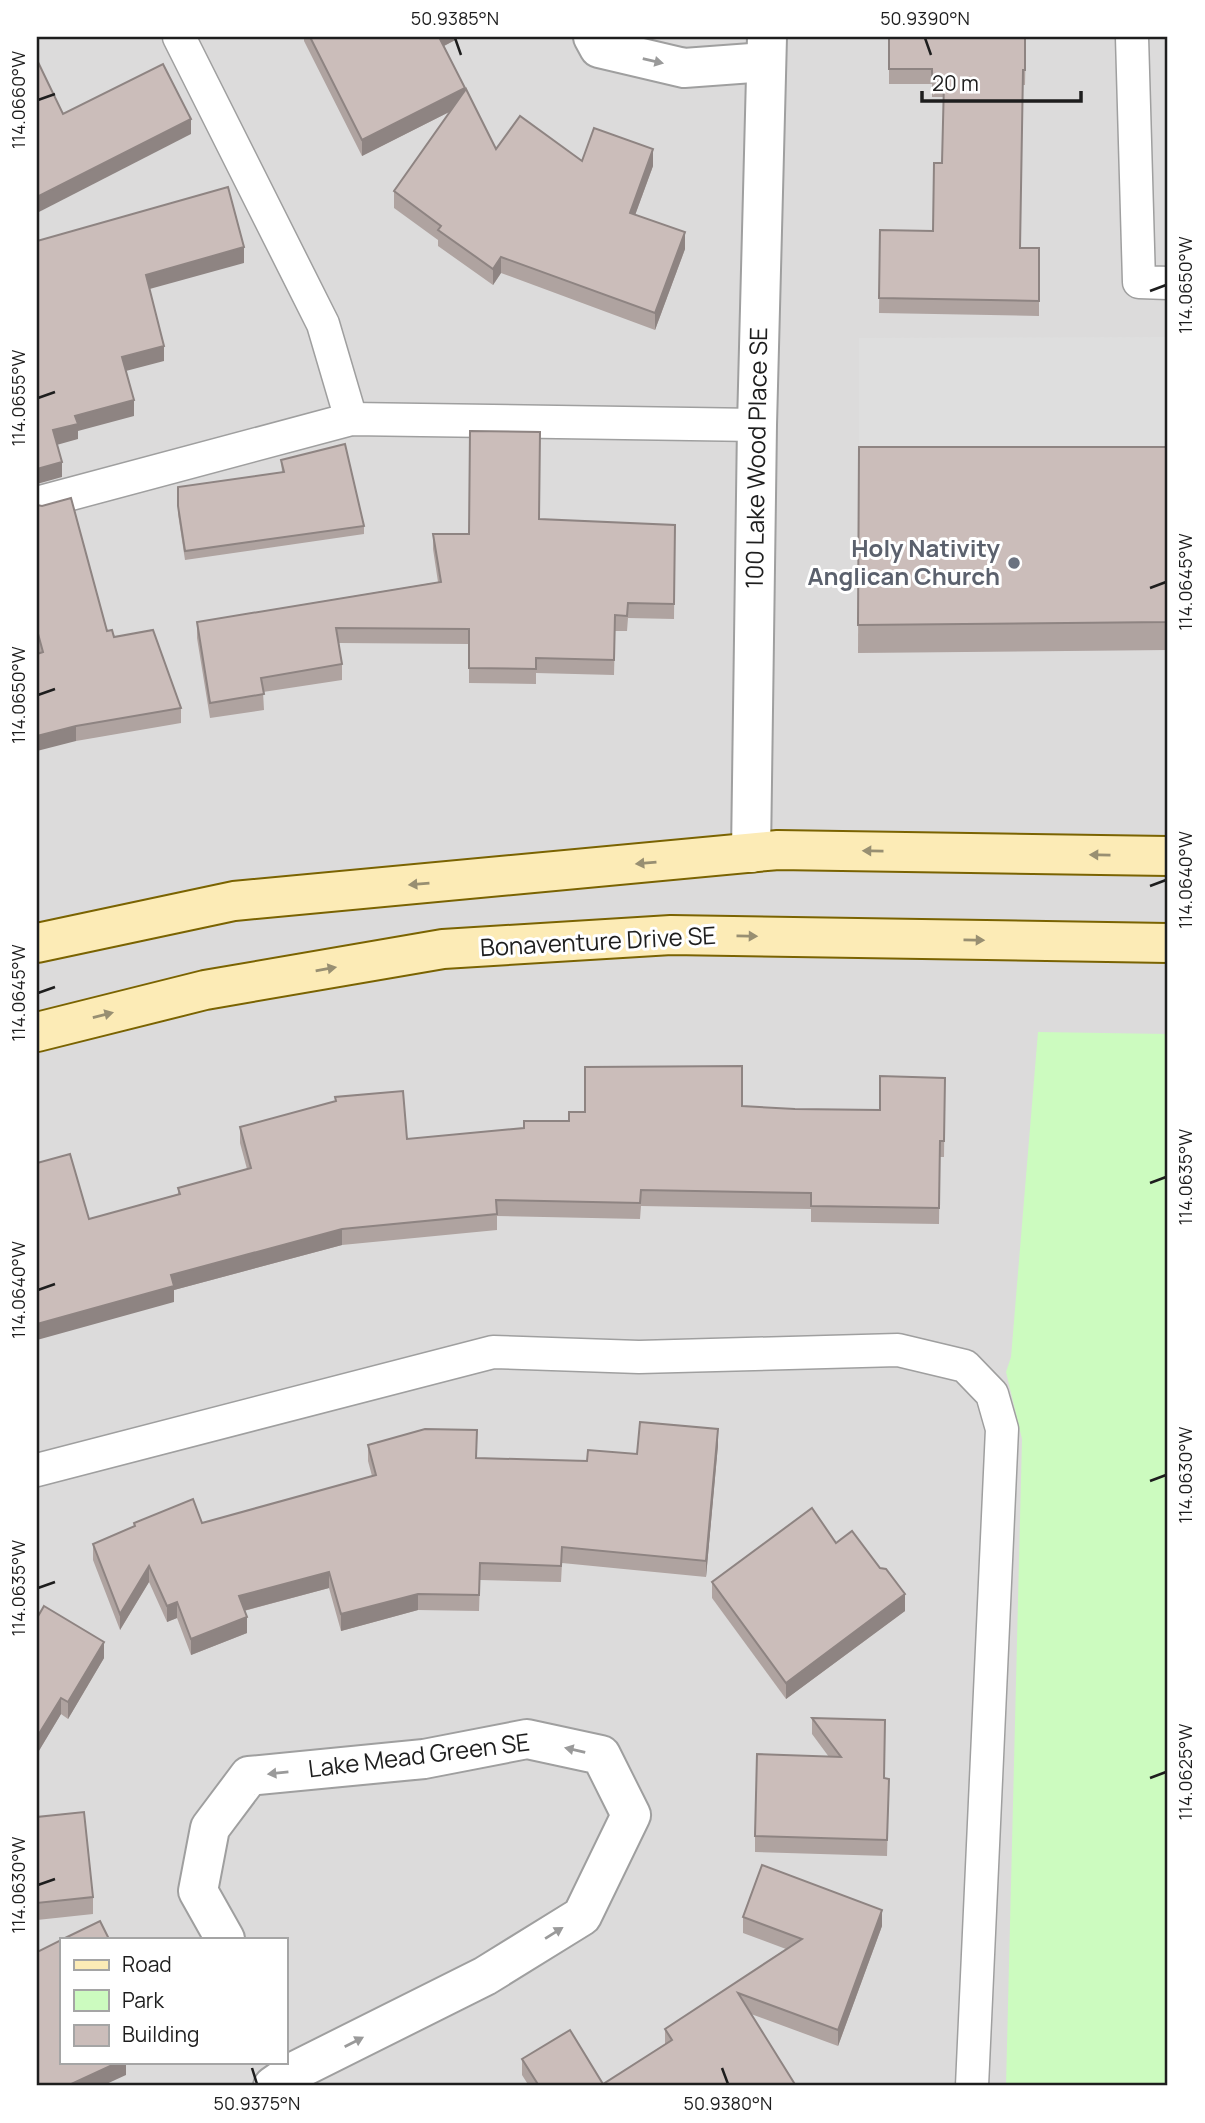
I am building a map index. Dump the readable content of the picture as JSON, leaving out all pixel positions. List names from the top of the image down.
{
  "streets": {
    "street": ["100 Lake Wood Place SE", "Bonaventure Drive SE", "Lake Mead Green SE"]
  },
  "places": ["Holy Nativity Anglican Church"],
  "legend": ["Road", "Park", "Building"],
  "scale_bar": "20 m",
  "coordinates": [
    "50.9385°N",
    "50.9390°N",
    "114.0660°W",
    "114.0650°W",
    "114.0655°W",
    "114.0645°W",
    "114.0640°W",
    "114.0635°W",
    "114.0630°W",
    "114.0625°W",
    "50.9375°N",
    "50.9380°N"
  ]
}
